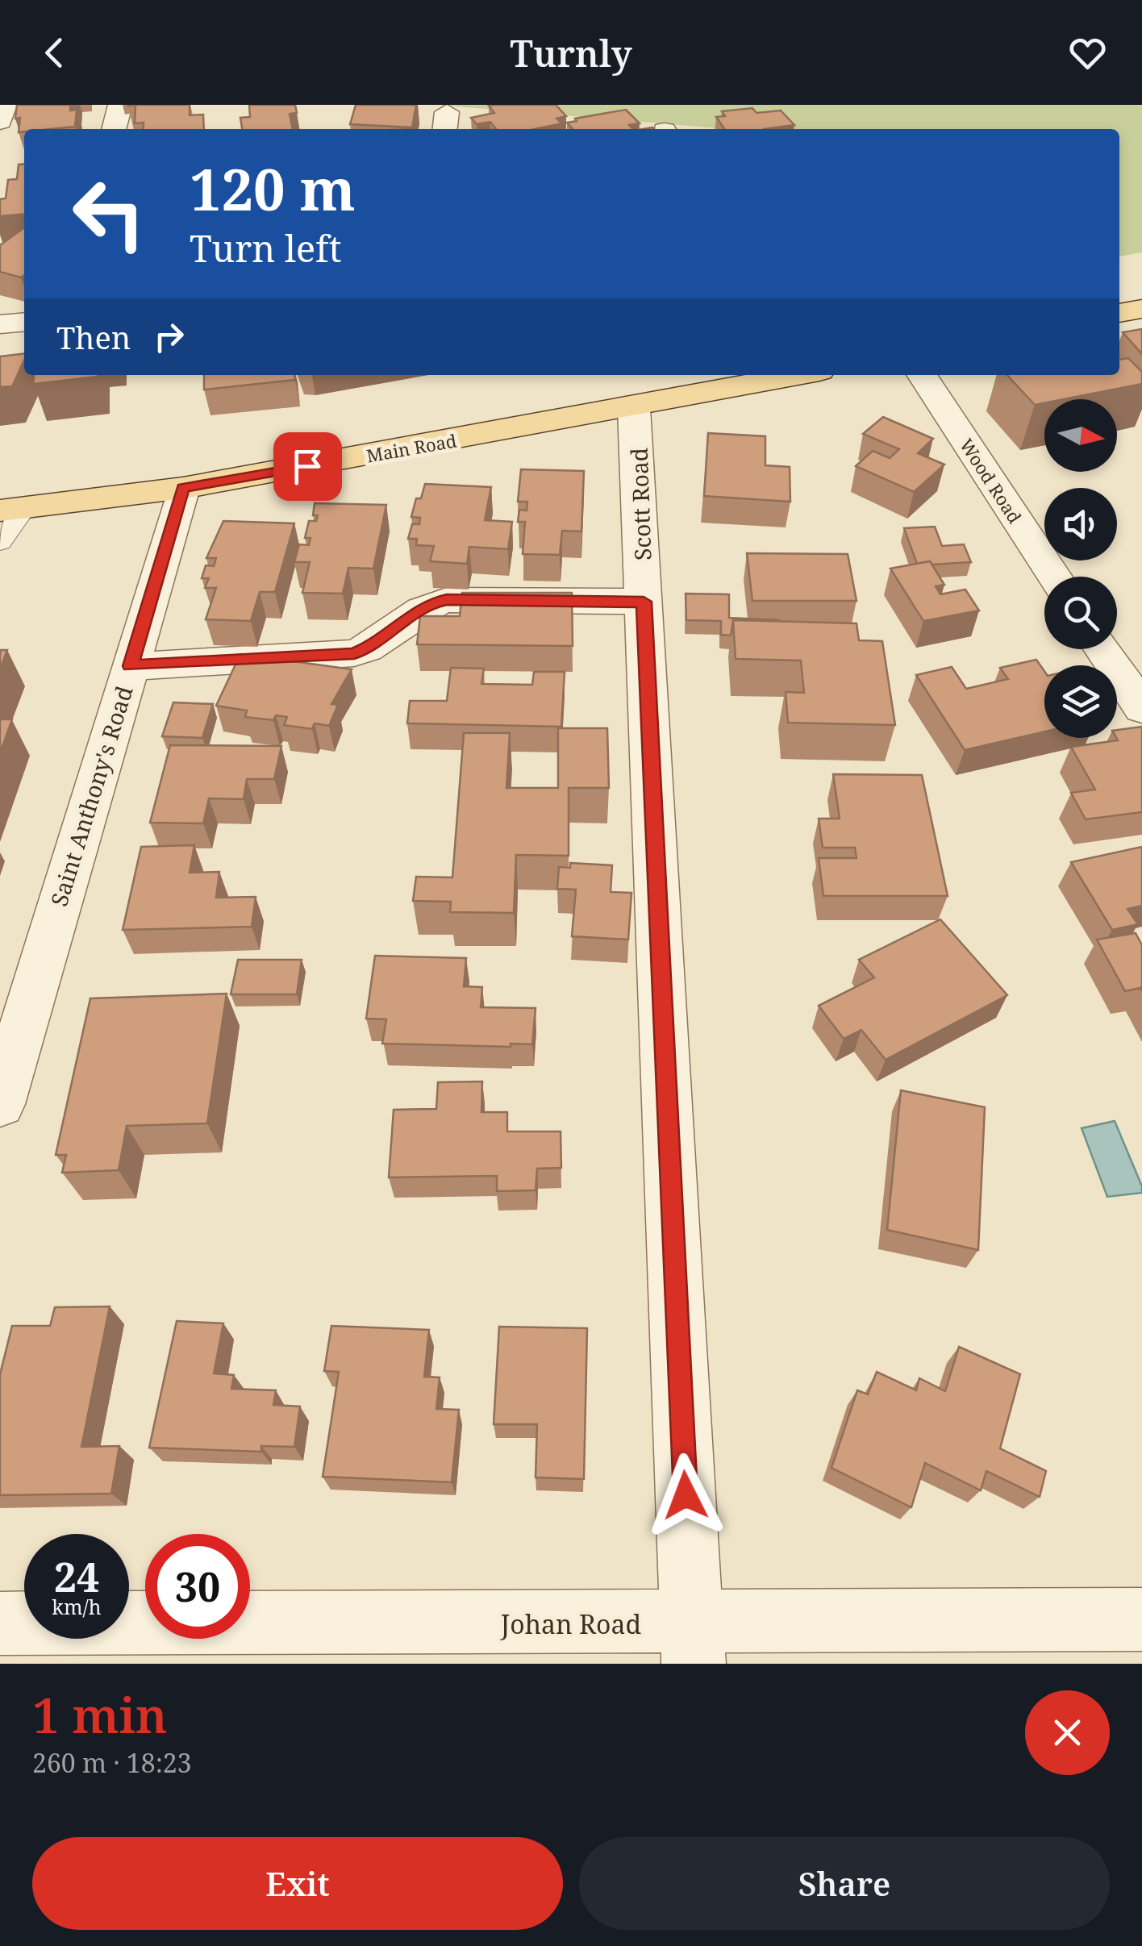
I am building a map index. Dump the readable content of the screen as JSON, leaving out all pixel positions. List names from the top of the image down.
{
  "streets": {
    "main road": ["Main Road"],
    "street": [
      "Wood Road",
      "Scott Road",
      "Saint Anthony's Road",
      "Johan Road"
    ]
  },
  "crossings": [
    ["Main Road", "Scott Road"],
    ["Main Road", "Saint Anthony's Road"],
    ["Scott Road", "Johan Road"]
  ],
  "north": "right",
  "page": {
    "header": "Turnly",
    "turn": ["120 m", "Turn left"],
    "then": "Then",
    "speed": "24 km/h",
    "limit": "30",
    "heading": ["1 min", "260 m · 18:23"],
    "buttons": ["Exit", "Share"]
  }
}
